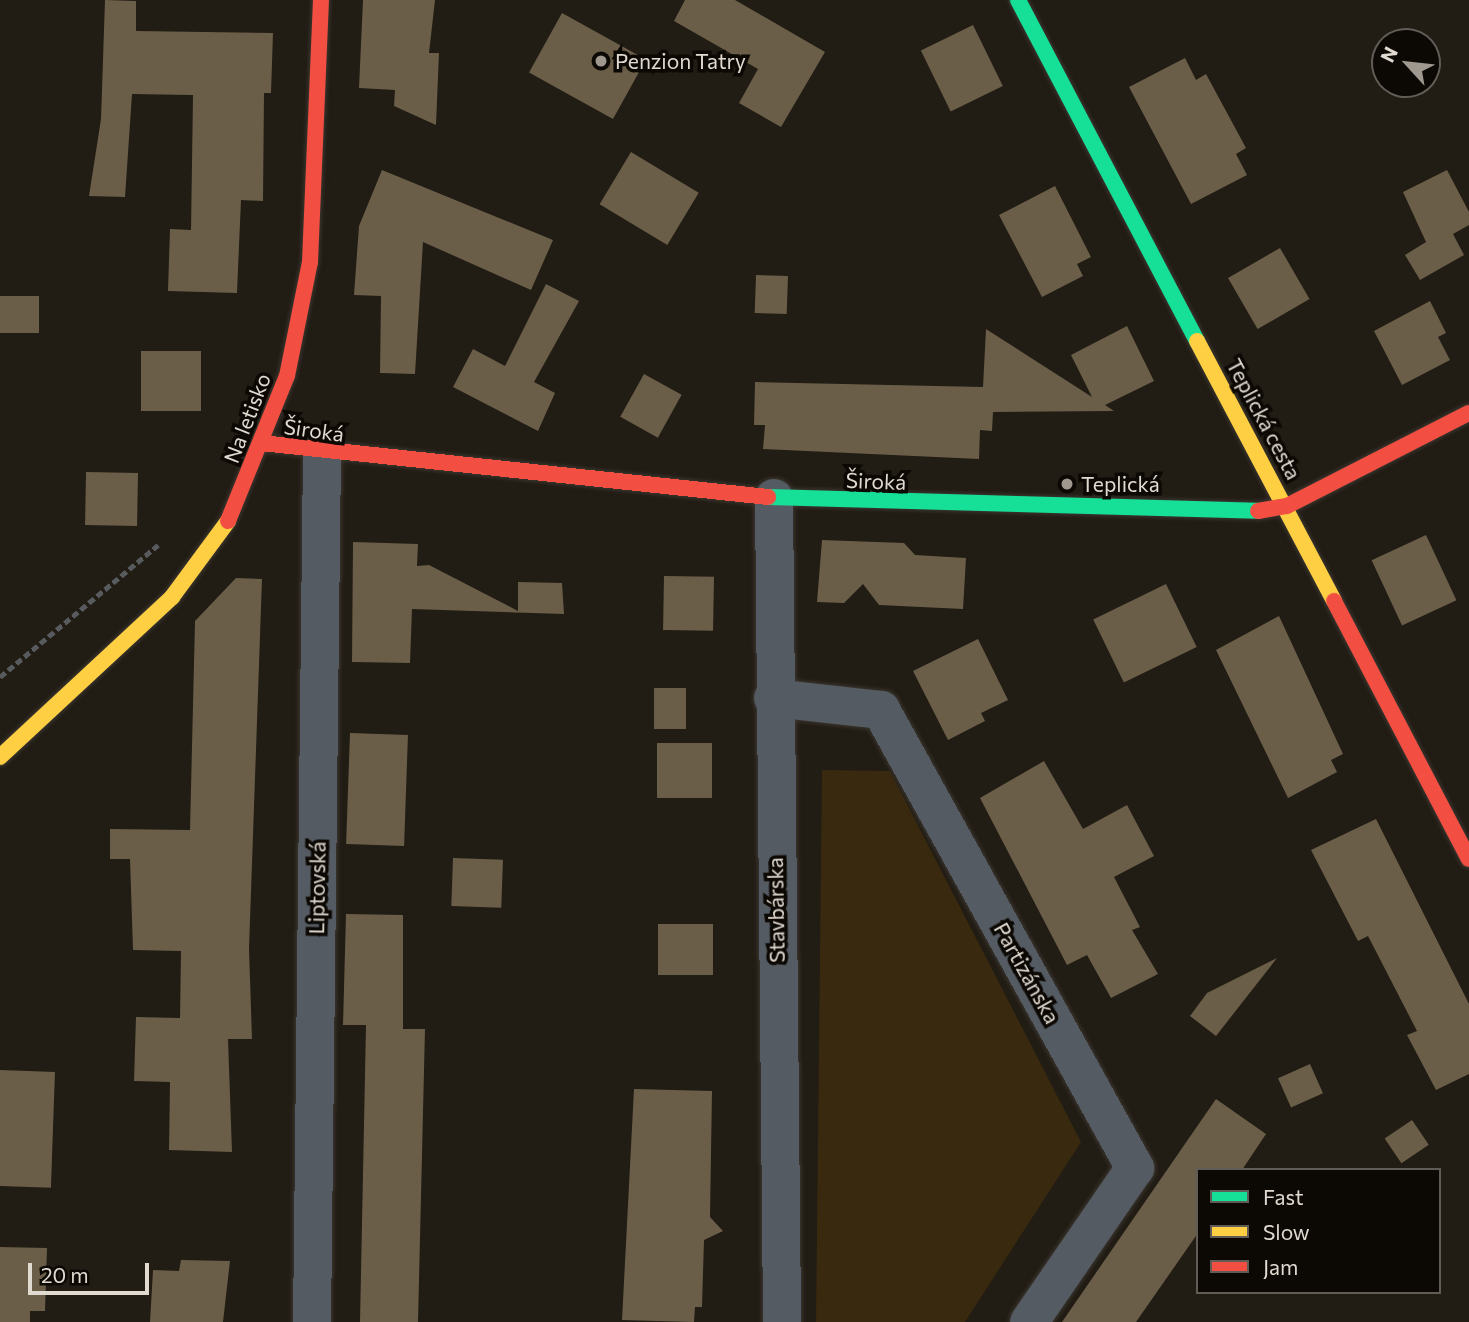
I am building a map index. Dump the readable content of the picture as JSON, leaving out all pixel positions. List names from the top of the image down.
{
  "streets": {
    "street": [
      "Na letisko",
      "Teplická cesta",
      "Široká",
      "Liptovská",
      "Stavbárska",
      "Partizánska"
    ]
  },
  "crossings": [
    ["Na letisko", "Široká"],
    ["Teplická cesta", "Široká"],
    ["Široká", "Liptovská"],
    ["Široká", "Stavbárska"],
    ["Stavbárska", "Partizánska"]
  ],
  "places": ["Penzion Tatry", "Teplická"],
  "legend": ["Fast", "Slow", "Jam"],
  "scale_bar": "20 m",
  "north": "top left"
}
